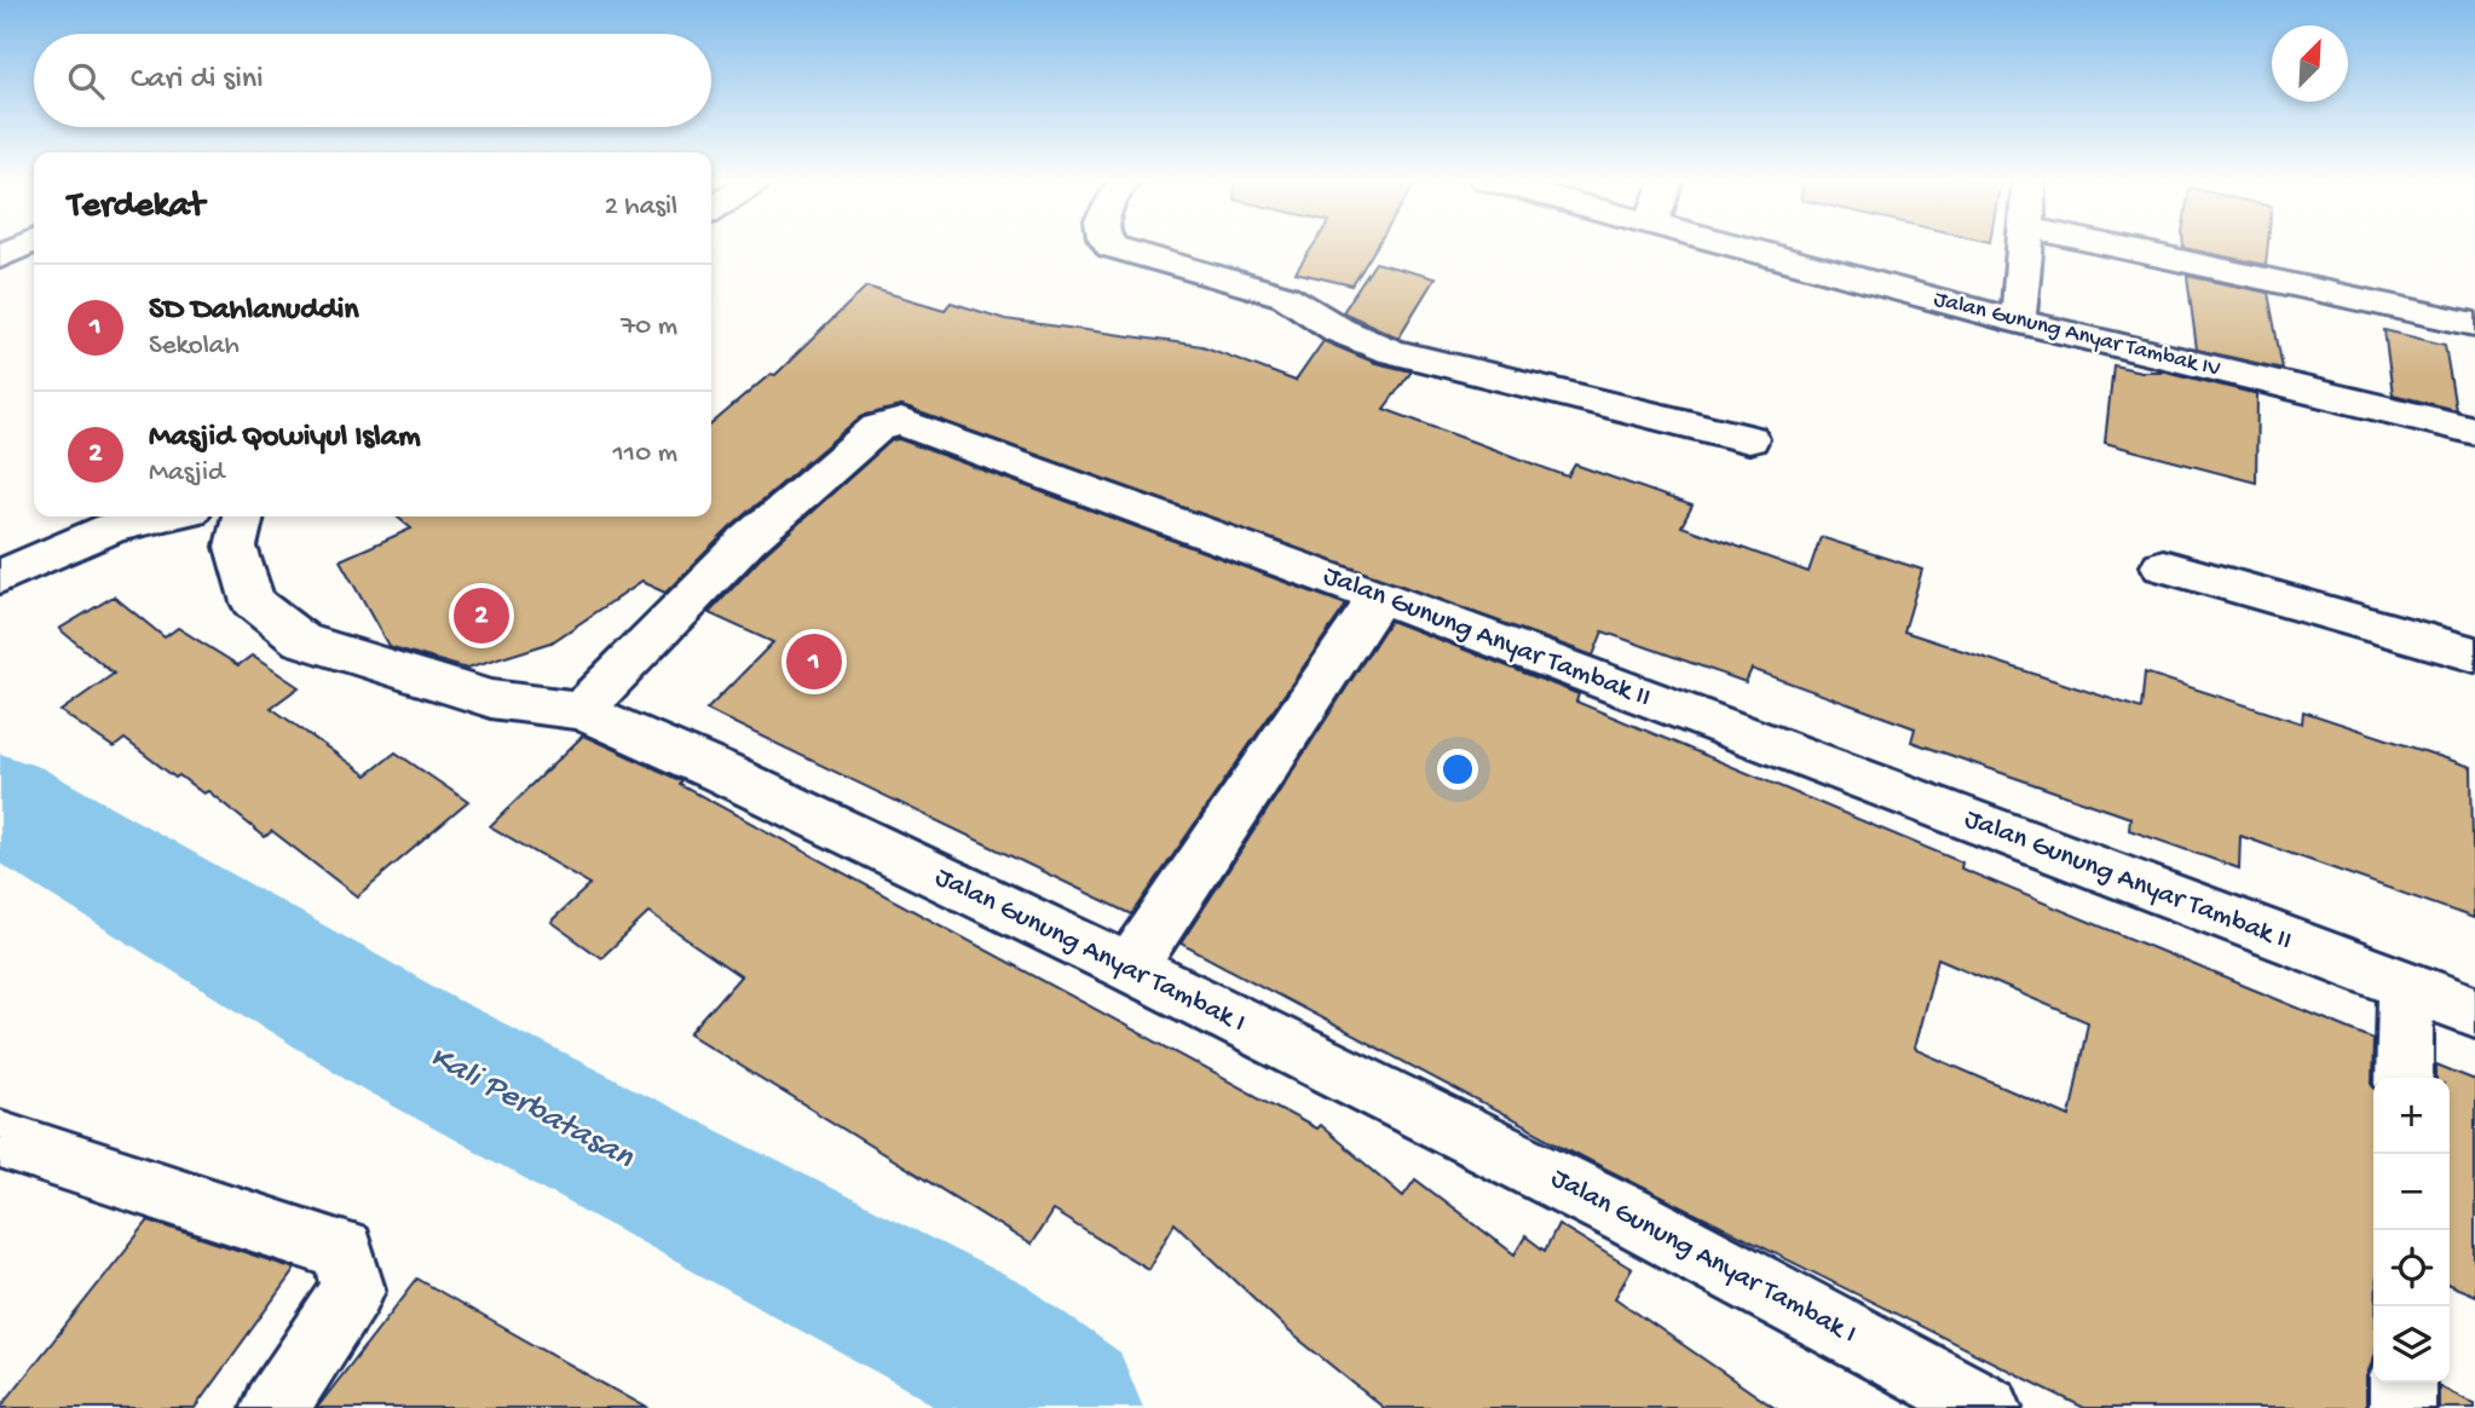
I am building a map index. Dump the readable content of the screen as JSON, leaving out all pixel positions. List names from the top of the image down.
{
  "streets": {
    "street": ["Jalan Gunung Anyar Tambak IV", "Jalan Gunung Anyar Tambak II", "Jalan Gunung Anyar Tambak I"]
  },
  "crossings": [
    ["Jalan Gunung Anyar Tambak II", "Jalan Gunung Anyar Tambak I"]
  ],
  "water": ["Kali Perbatasan"],
  "north": "top right",
  "page": {
    "search": "Cari di sini",
    "heading": ["Terdekat", "2 hasil"],
    "list": [
      {
        "mark": "1",
        "name": "SD Dahlanuddin",
        "note": "Sekolah",
        "value": "70 m"
      },
      {
        "mark": "2",
        "name": "Masjid Qowiyul Islam",
        "note": "Masjid",
        "value": "110 m"
      }
    ],
    "pins": ["2", "1"],
    "map_buttons": ["+", "−"]
  }
}
